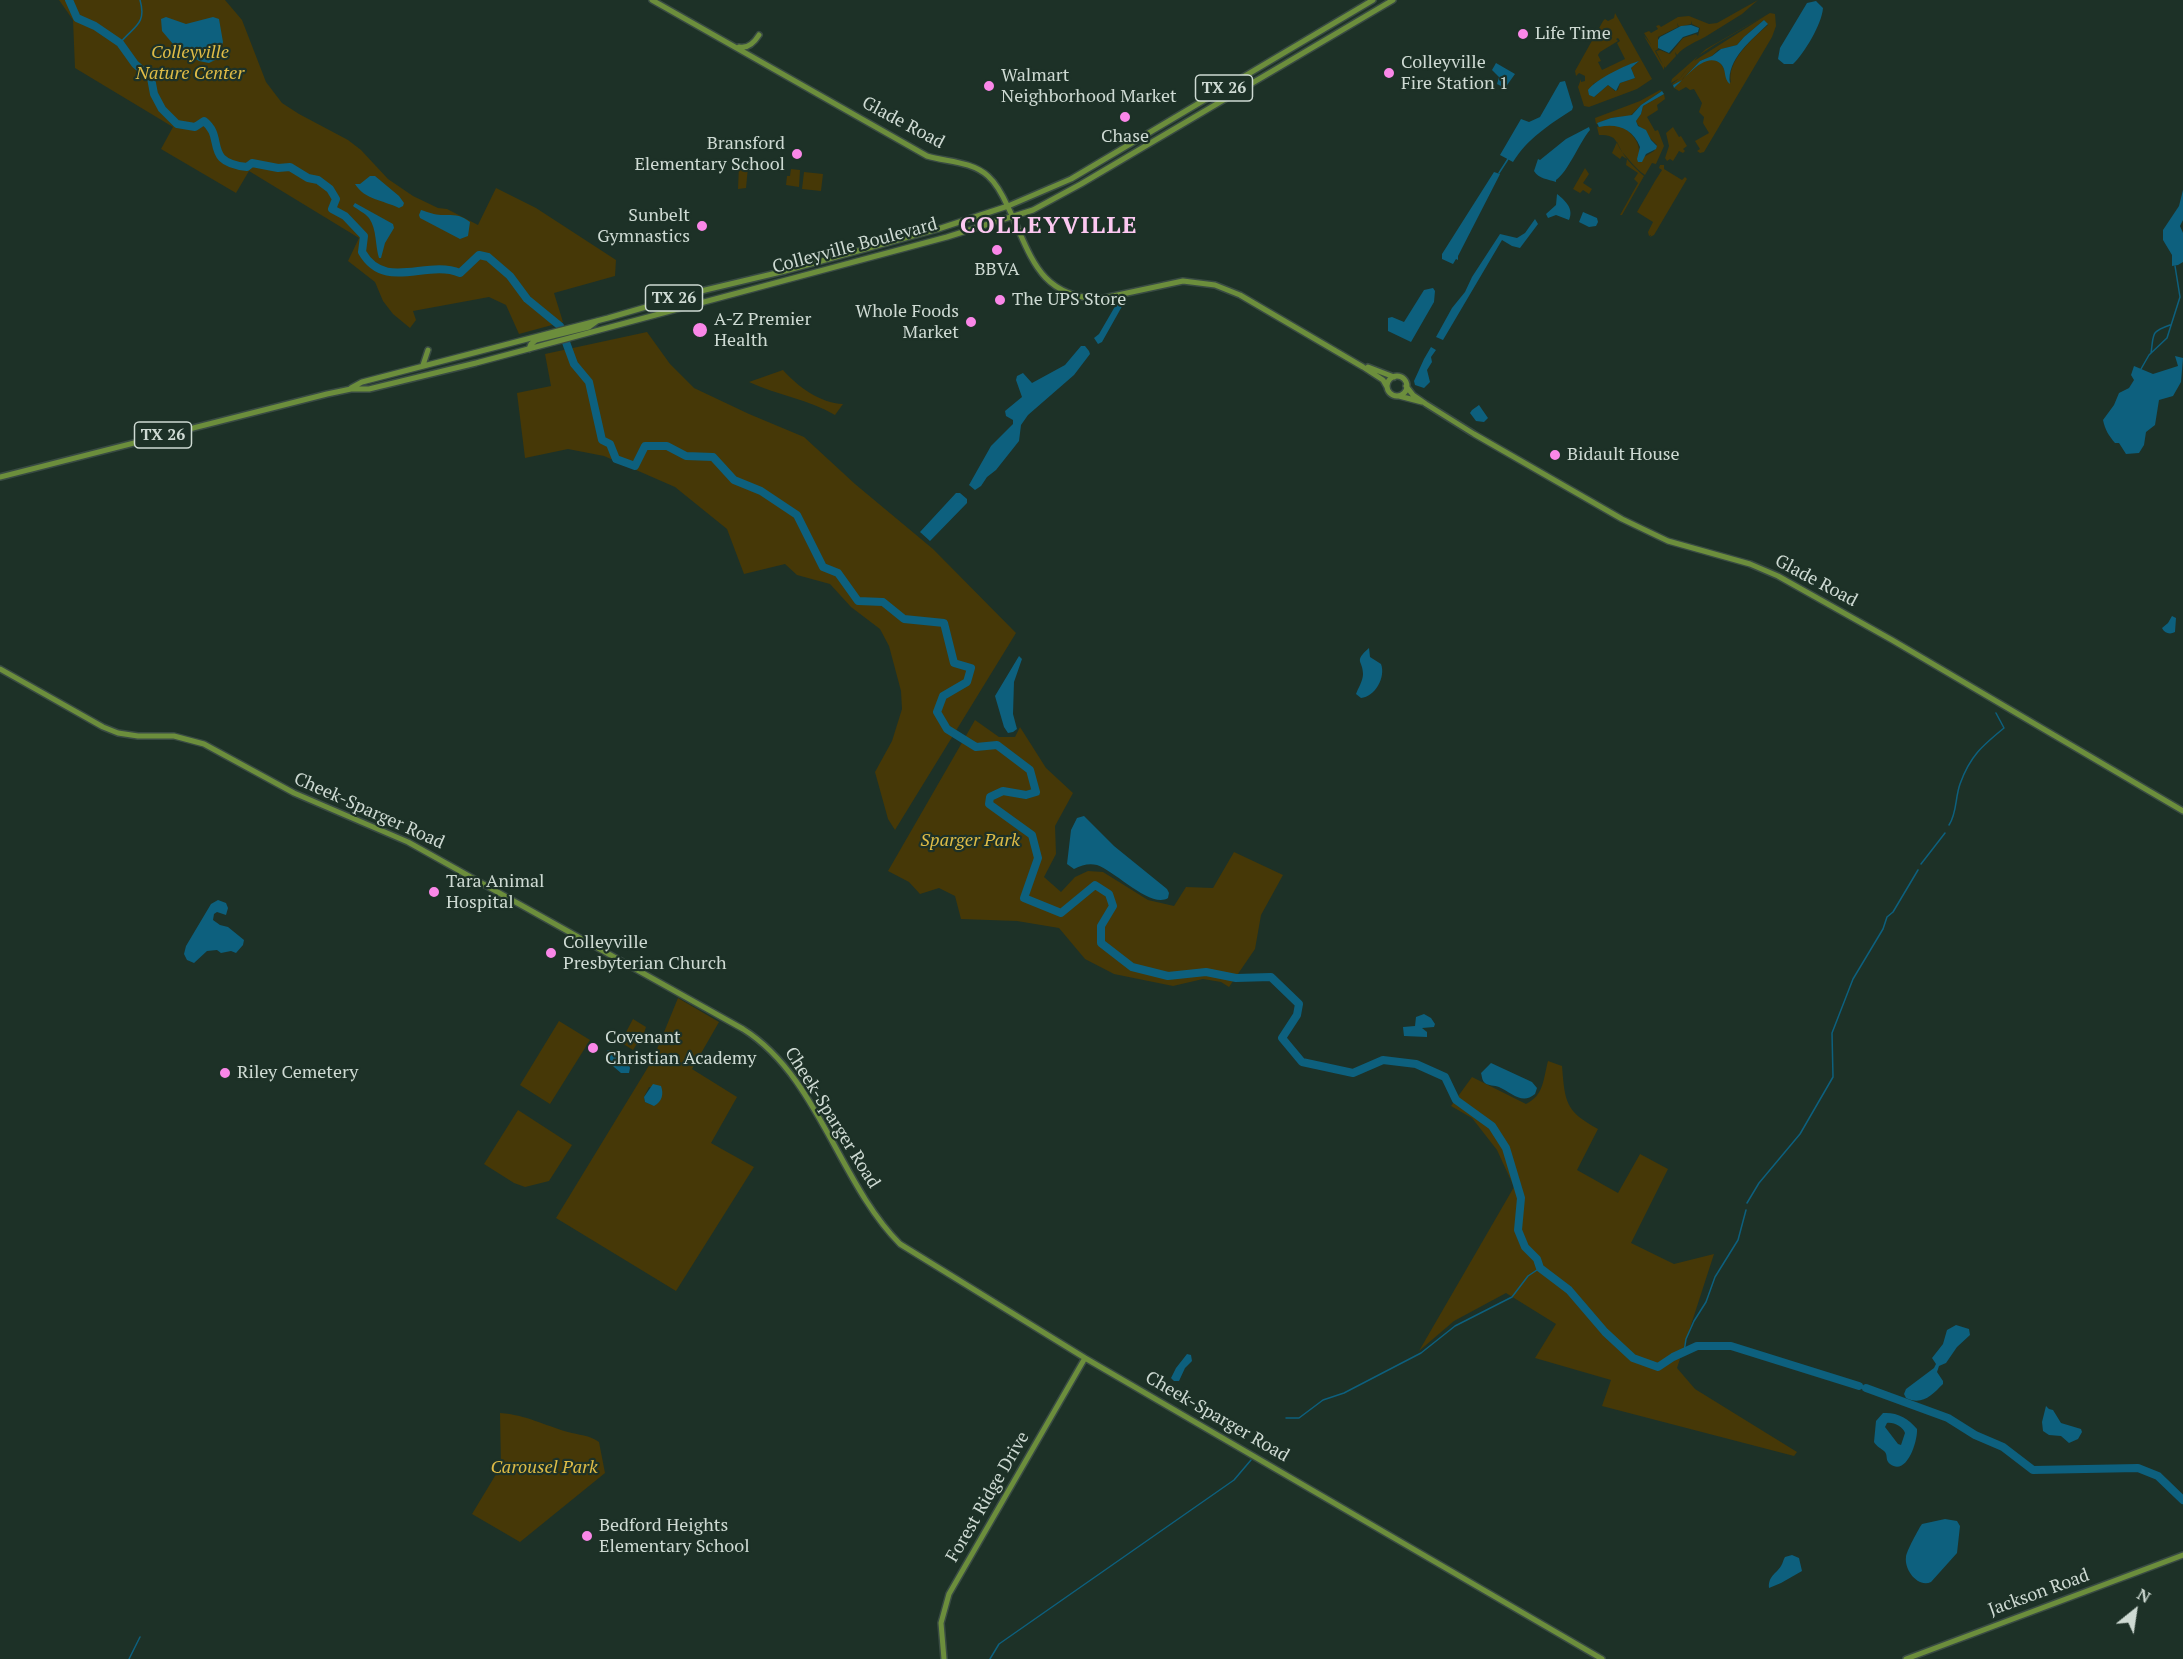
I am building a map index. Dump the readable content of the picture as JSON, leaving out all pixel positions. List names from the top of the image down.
{
  "streets": {
    "main road": [
      "TX 26",
      "Glade Road",
      "Colleyville Boulevard",
      "Cheek-Sparger Road",
      "Forest Ridge Drive",
      "Jackson Road"
    ]
  },
  "crossings": [
    ["Glade Road", "Colleyville Boulevard"],
    ["Cheek-Sparger Road", "Forest Ridge Drive"]
  ],
  "districts": ["COLLEYVILLE"],
  "parks": ["Colleyville Nature Center", "Sparger Park", "Carousel Park"],
  "places": [
    "Life Time",
    "Colleyville Fire Station 1",
    "Walmart Neighborhood Market",
    "Chase",
    "Bransford Elementary School",
    "Sunbelt Gymnastics",
    "BBVA",
    "The UPS Store",
    "Whole Foods Market",
    "A-Z Premier Health",
    "Bidault House",
    "Tara Animal Hospital",
    "Colleyville Presbyterian Church",
    "Covenant Christian Academy",
    "Riley Cemetery",
    "Bedford Heights Elementary School"
  ],
  "north": "top right"
}
